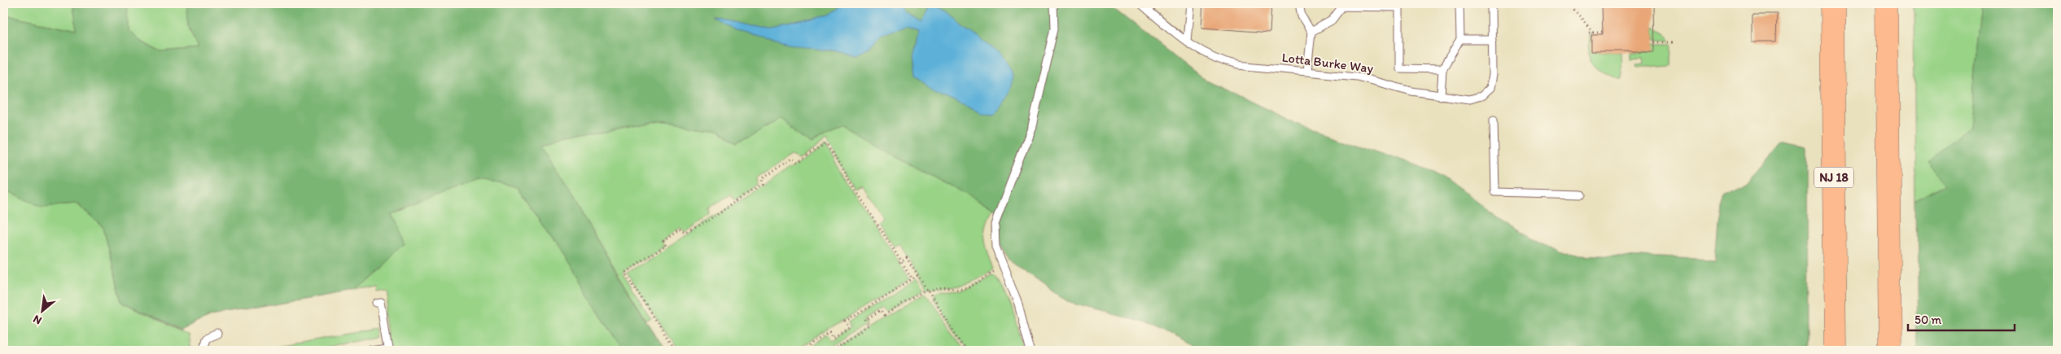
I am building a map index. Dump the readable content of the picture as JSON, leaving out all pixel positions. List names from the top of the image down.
{
  "streets": {
    "highway": ["NJ 18"],
    "lane": ["Lotta Burke Way"]
  },
  "scale_bar": "50 m",
  "north": "bottom left"
}
